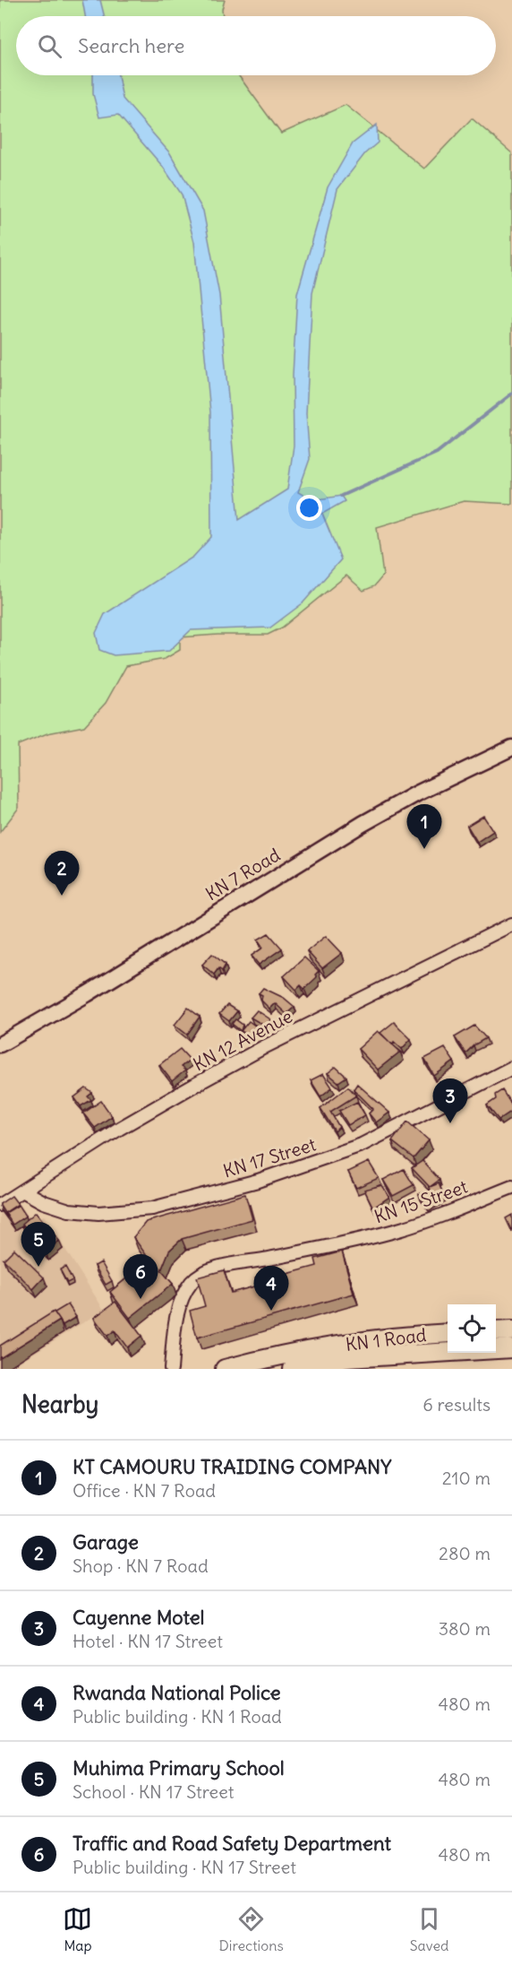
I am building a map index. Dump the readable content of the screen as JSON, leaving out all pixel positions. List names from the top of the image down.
{
  "streets": {
    "highway": ["KN 1 Road"],
    "main road": ["KN 7 Road"],
    "street": ["KN 12 Avenue", "KN 17 Street", "KN 15 Street"]
  },
  "crossings": [
    ["KN 12 Avenue", "KN 17 Street"]
  ],
  "page": {
    "search": "Search here",
    "pins": [
      "1",
      "2",
      "3",
      "5",
      "6",
      "4"
    ],
    "heading": ["Nearby", "6 results"],
    "list": [
      {
        "mark": "1",
        "name": "KT CAMOURU TRAIDING COMPANY",
        "note": "Office · KN 7 Road",
        "value": "210 m"
      },
      {
        "mark": "2",
        "name": "Garage",
        "note": "Shop · KN 7 Road",
        "value": "280 m"
      },
      {
        "mark": "3",
        "name": "Cayenne Motel",
        "note": "Hotel · KN 17 Street",
        "value": "380 m"
      },
      {
        "mark": "4",
        "name": "Rwanda National Police",
        "note": "Public building · KN 1 Road",
        "value": "480 m"
      },
      {
        "mark": "5",
        "name": "Muhima Primary School",
        "note": "School · KN 17 Street",
        "value": "480 m"
      },
      {
        "mark": "6",
        "name": "Traffic and Road Safety Department",
        "note": "Public building · KN 17 Street",
        "value": "480 m"
      }
    ],
    "nav": ["Map", "Directions", "Saved"]
  }
}
